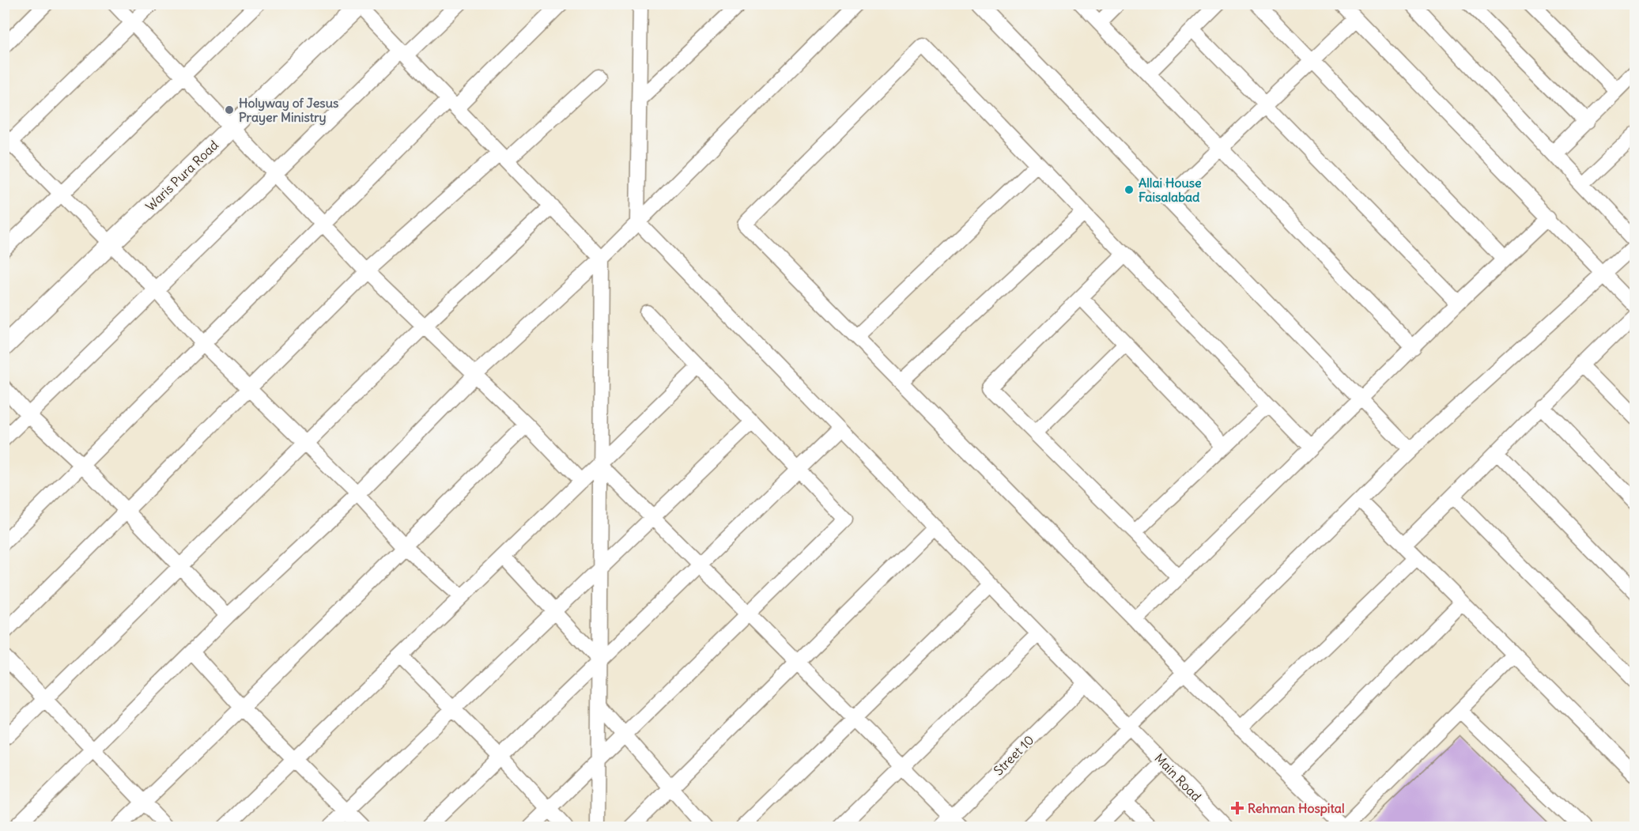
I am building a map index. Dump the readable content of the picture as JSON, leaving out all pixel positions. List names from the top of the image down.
{
  "streets": {
    "main road": ["Waris Pura Road"],
    "street": ["Street 10", "Main Road"]
  },
  "crossings": [
    ["Street 10", "Main Road"]
  ],
  "places": {
    "other": ["Holyway of Jesus Prayer Ministry", "Allai House Faisalabad"],
    "health": ["Rehman Hospital"]
  }
}
